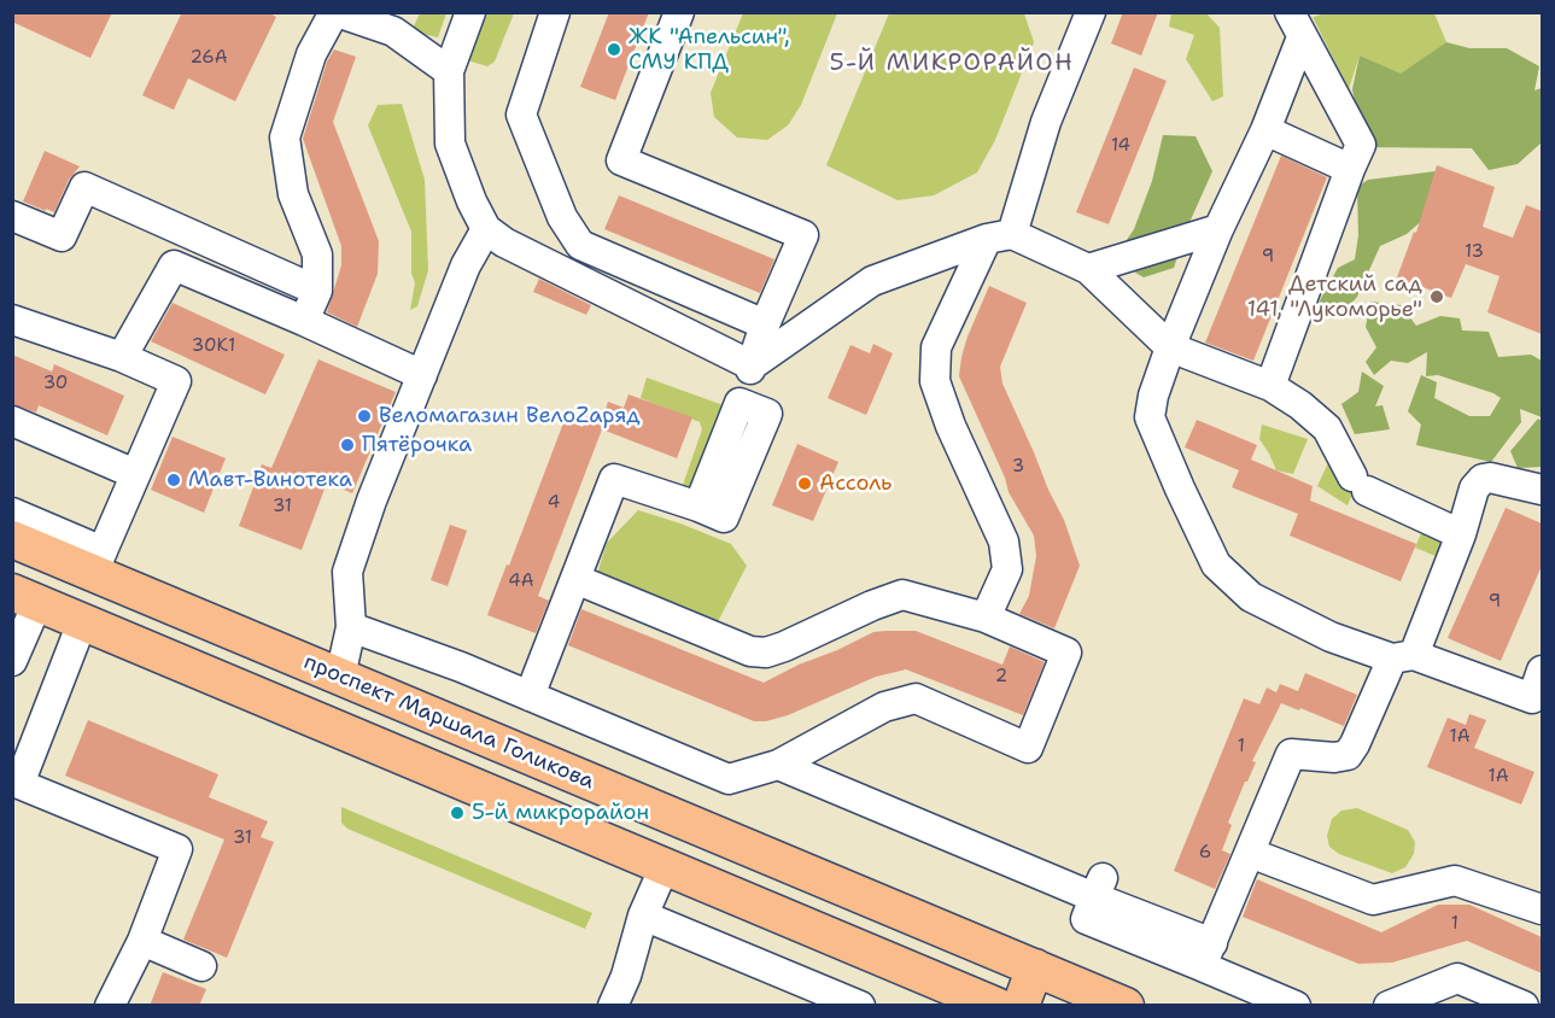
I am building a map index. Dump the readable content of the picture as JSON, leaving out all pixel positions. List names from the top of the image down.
{
  "streets": {
    "main road": ["проспект Маршала Голикова"]
  },
  "districts": ["5-Й МИКРОРАЙОН"],
  "places": [
    "ЖК \"Апельсин\", СМУ КПД",
    "Детский сад 141, \"Лукоморье\"",
    "Веломагазин ВелоZаряд",
    "Пятёрочка",
    "Мавт-Винотека",
    "Ассоль",
    "5-й микрорайон"
  ],
  "house_numbers": [
    "26А",
    "14",
    "13",
    "9",
    "30К1",
    "30",
    "3",
    "4",
    "31",
    "4А",
    "9",
    "2",
    "1А",
    "1",
    "1А",
    "31",
    "6",
    "1"
  ]
}
